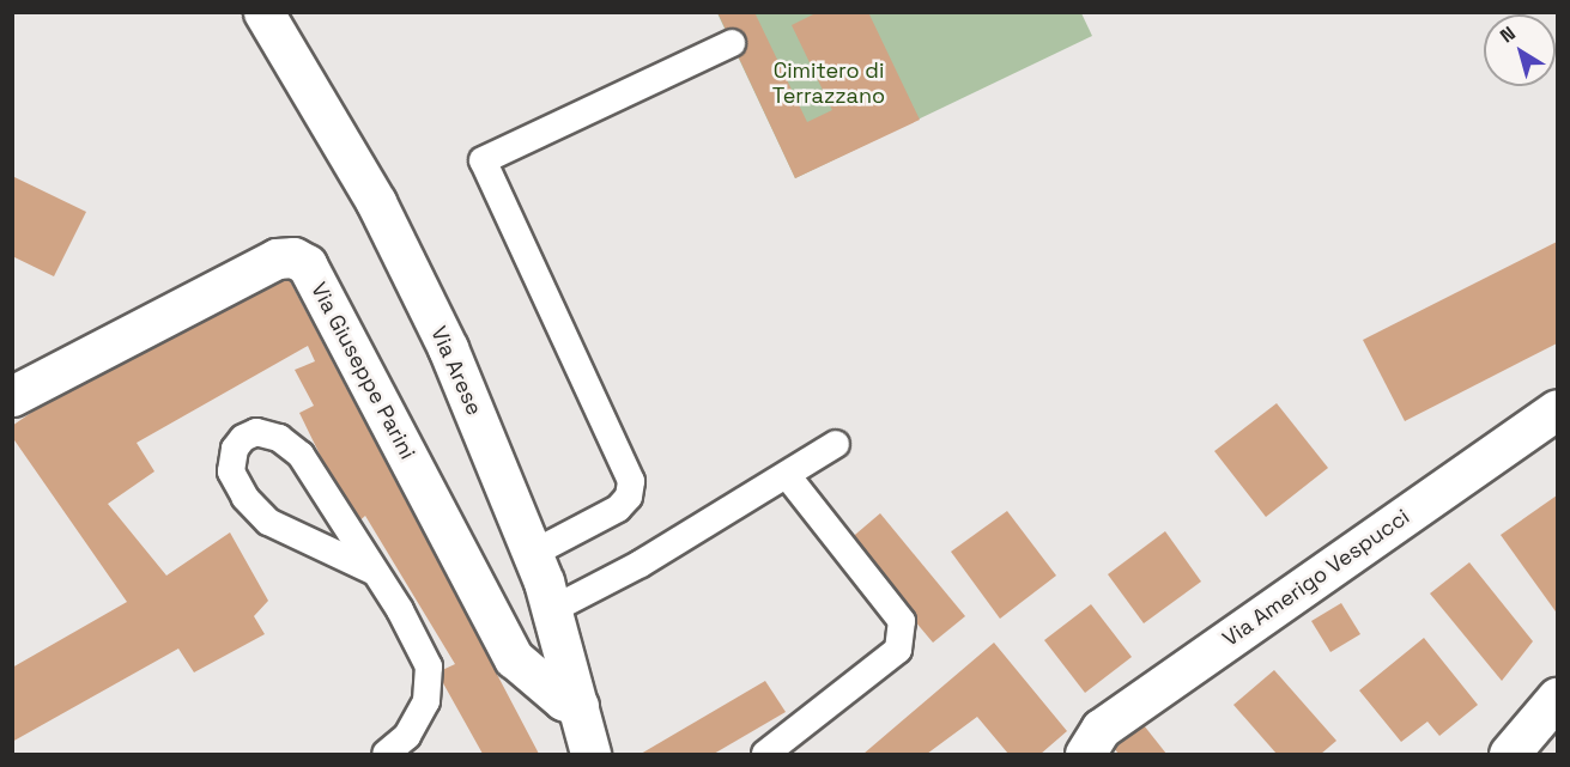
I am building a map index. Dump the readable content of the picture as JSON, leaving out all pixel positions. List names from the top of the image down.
{
  "streets": {
    "street": ["Via Giuseppe Parini", "Via Arese", "Via Amerigo Vespucci"]
  },
  "crossings": [
    ["Via Giuseppe Parini", "Via Arese"]
  ],
  "parks": ["Cimitero di Terrazzano"],
  "north": "top left"
}
